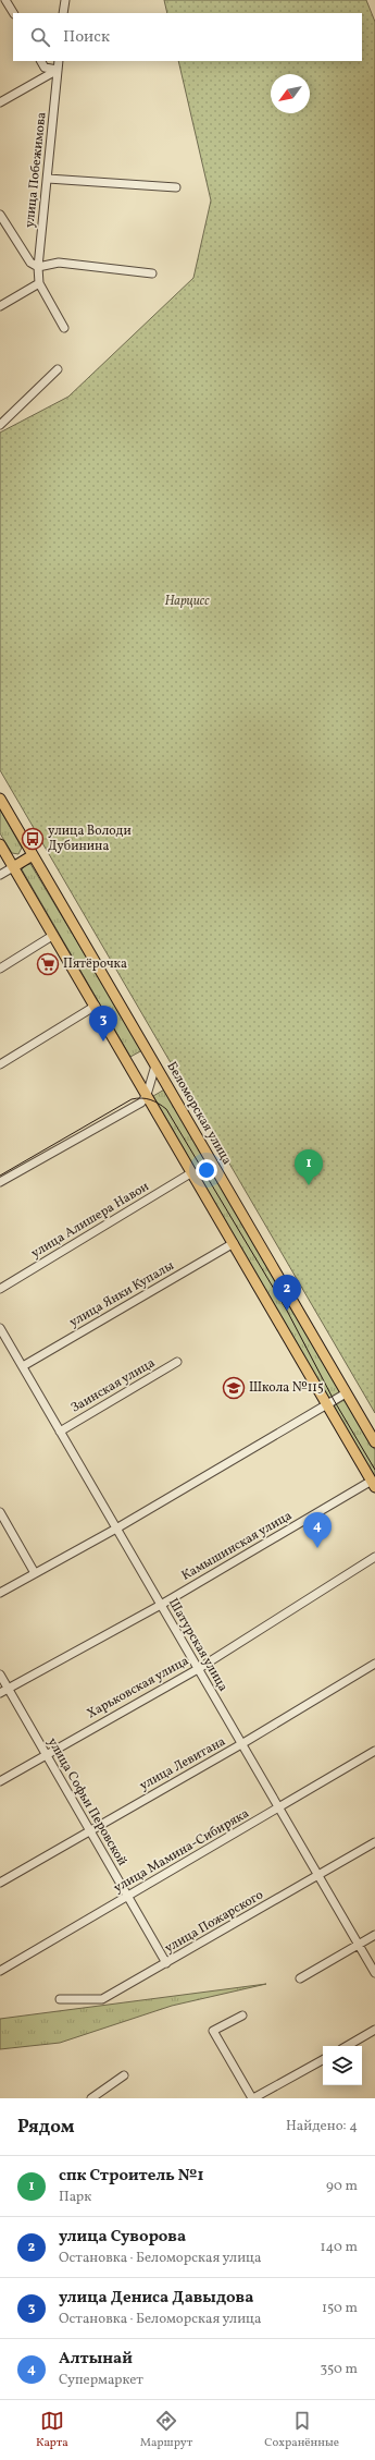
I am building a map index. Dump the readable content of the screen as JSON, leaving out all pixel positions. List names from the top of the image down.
{
  "streets": {
    "main road": ["Беломорская улица"],
    "street": [
      "улица Побежимова",
      "улица Алишера Навои",
      "улица Янки Купалы",
      "Заинская улица",
      "Камышинская улица",
      "Шатурская улица",
      "Харьковская улица",
      "улица Левитана",
      "улица Софьи Перовской",
      "улица Мамина-Сибиряка",
      "улица Пожарского"
    ]
  },
  "crossings": [
    ["улица Янки Купалы", "Шатурская улица"],
    ["Заинская улица", "Шатурская улица"],
    ["Камышинская улица", "Шатурская улица"],
    ["Камышинская улица", "улица Софьи Перовской"],
    ["Шатурская улица", "Харьковская улица"],
    ["Шатурская улица", "улица Левитана"],
    ["Шатурская улица", "улица Мамина-Сибиряка"],
    ["Шатурская улица", "улица Пожарского"],
    ["Харьковская улица", "улица Софьи Перовской"],
    ["улица Левитана", "улица Софьи Перовской"],
    ["улица Софьи Перовской", "улица Мамина-Сибиряка"],
    ["улица Софьи Перовской", "улица Пожарского"]
  ],
  "parks": ["Нарцисс"],
  "places": {
    "bus stop": ["улица Володи Дубинина"],
    "supermarket": ["Пятёрочка"],
    "school or university": ["Школа №115"]
  },
  "north": "bottom left",
  "page": {
    "search": "Поиск",
    "pins": [
      "3",
      "1",
      "2",
      "4"
    ],
    "heading": ["Рядом", "Найдено: 4"],
    "list": [
      {
        "mark": "1",
        "name": "спк Строитель №1",
        "note": "Парк",
        "value": "90 m"
      },
      {
        "mark": "2",
        "name": "улица Суворова",
        "note": "Остановка · Беломорская улица",
        "value": "140 m"
      },
      {
        "mark": "3",
        "name": "улица Дениса Давыдова",
        "note": "Остановка · Беломорская улица",
        "value": "150 m"
      },
      {
        "mark": "4",
        "name": "Алтынай",
        "note": "Супермаркет",
        "value": "350 m"
      }
    ],
    "nav": ["Карта", "Маршрут", "Сохранённые"]
  }
}
